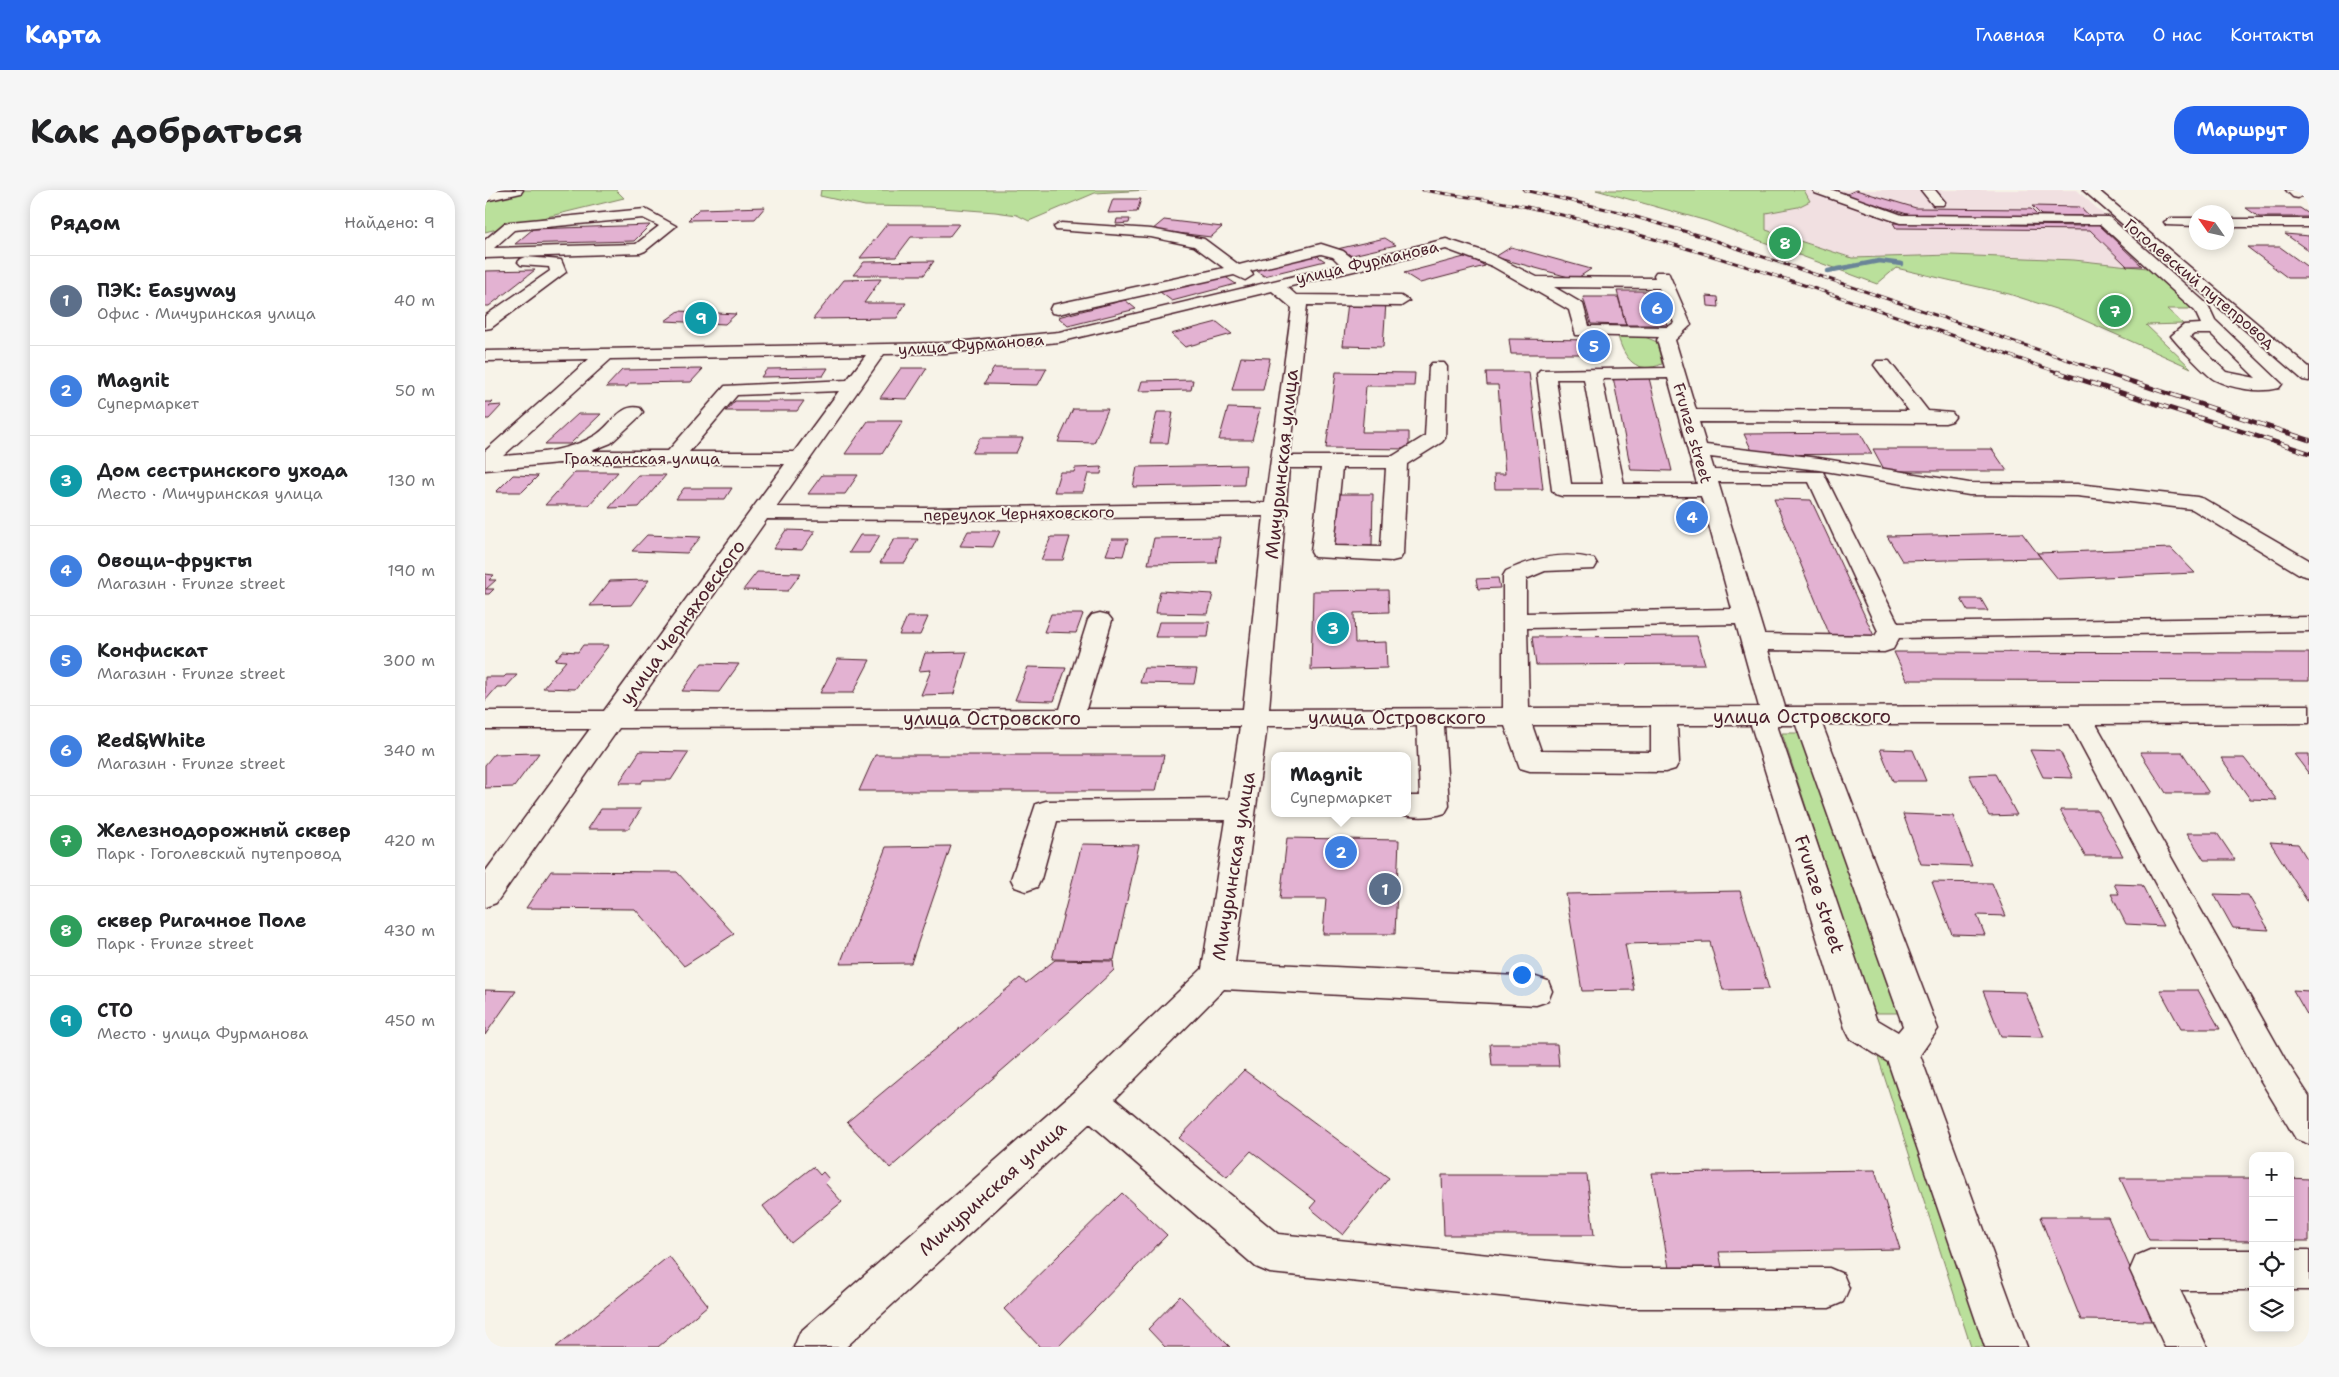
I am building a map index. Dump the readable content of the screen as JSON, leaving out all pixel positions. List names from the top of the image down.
{
  "streets": {
    "street": [
      "улица Фурманова",
      "Гоголевский путепровод",
      "Frunze street",
      "Гражданская улица",
      "Мичуринская улица",
      "переулок Черняховского",
      "улица Черняховского",
      "улица Островского"
    ]
  },
  "crossings": [
    ["улица Фурманова", "Frunze street"],
    ["улица Фурманова", "улица Черняховского"],
    ["Frunze street", "улица Островского"],
    ["Гражданская улица", "улица Черняховского"],
    ["Мичуринская улица", "переулок Черняховского"],
    ["Мичуринская улица", "улица Островского"],
    ["переулок Черняховского", "улица Черняховского"],
    ["улица Черняховского", "улица Островского"]
  ],
  "north": "top left",
  "page": {
    "header": "Карта",
    "nav": [
      "Главная",
      "Карта",
      "О нас",
      "Контакты"
    ],
    "buttons": "Маршрут",
    "title": "Как добраться",
    "heading": ["Рядом", "Найдено: 9"],
    "pins": [
      "8",
      "6",
      "7",
      "9",
      "5",
      "4",
      "3",
      "2",
      "1"
    ],
    "list": [
      {
        "mark": "1",
        "name": "ПЭК: Easyway",
        "note": "Офис · Мичуринская улица",
        "value": "40 m"
      },
      {
        "mark": "2",
        "name": "Magnit",
        "note": "Супермаркет",
        "value": "50 m"
      },
      {
        "mark": "3",
        "name": "Дом сестринского ухода",
        "note": "Место · Мичуринская улица",
        "value": "130 m"
      },
      {
        "mark": "4",
        "name": "Овощи-фрукты",
        "note": "Магазин · Frunze street",
        "value": "190 m"
      },
      {
        "mark": "5",
        "name": "Конфискат",
        "note": "Магазин · Frunze street",
        "value": "300 m"
      },
      {
        "mark": "6",
        "name": "Red&White",
        "note": "Магазин · Frunze street",
        "value": "340 m"
      },
      {
        "mark": "7",
        "name": "Железнодорожный сквер",
        "note": "Парк · Гоголевский путепровод",
        "value": "420 m"
      },
      {
        "mark": "8",
        "name": "сквер Ригачное Поле",
        "note": "Парк · Frunze street",
        "value": "430 m"
      },
      {
        "mark": "9",
        "name": "СТО",
        "note": "Место · улица Фурманова",
        "value": "450 m"
      }
    ],
    "popup": ["Magnit", "Супермаркет"],
    "map_buttons": ["+", "−"]
  }
}
